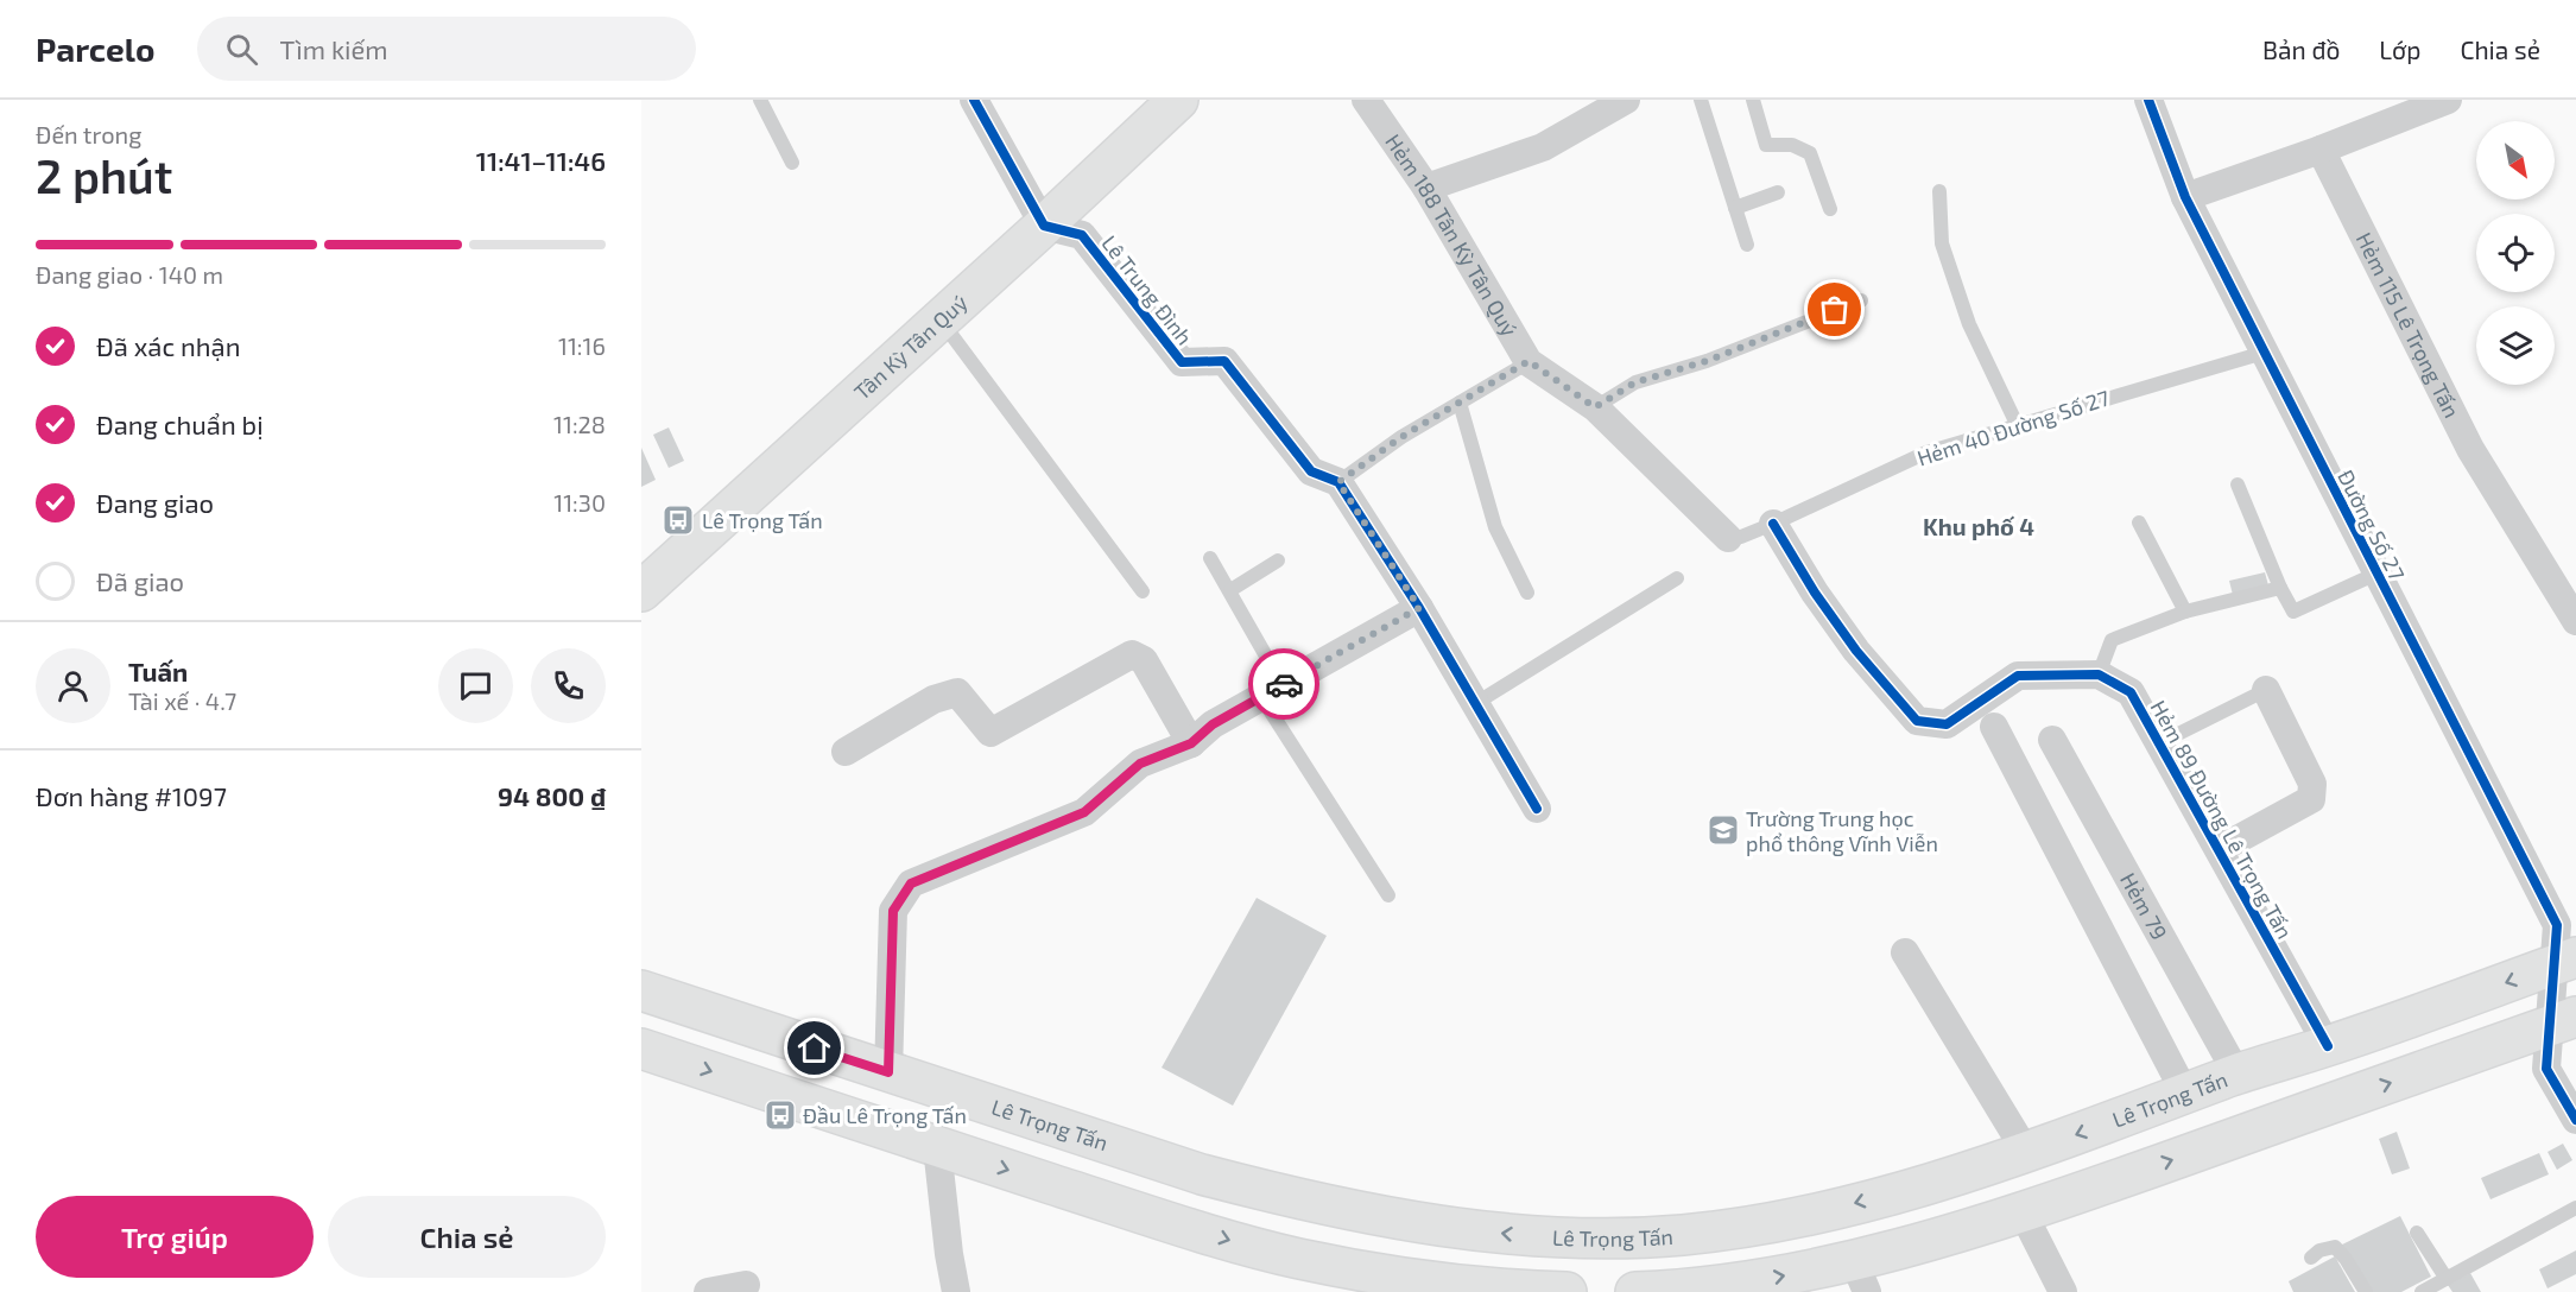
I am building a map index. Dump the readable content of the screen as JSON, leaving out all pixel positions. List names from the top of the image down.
{
  "streets": {
    "main road": ["Tân Kỳ Tân Quý", "Lê Trọng Tấn"],
    "street": [
      "Hẻm 188 Tân Kỳ Tân Quý",
      "Lê Trung Đình",
      "Hẻm 115 Lê Trọng Tấn",
      "Đường Số 27",
      "Hẻm 89 Đường Lê Trọng Tấn",
      "Hẻm 79"
    ],
    "lane": ["Hẻm 40 Đường Số 27"]
  },
  "crossings": [
    ["Hẻm 188 Tân Kỳ Tân Quý", "Hẻm 40 Đường Số 27"],
    ["Lê Trung Đình", "Tân Kỳ Tân Quý"],
    ["Hẻm 40 Đường Số 27", "Đường Số 27"],
    ["Hẻm 40 Đường Số 27", "Hẻm 89 Đường Lê Trọng Tấn"],
    ["Đường Số 27", "Lê Trọng Tấn"],
    ["Hẻm 89 Đường Lê Trọng Tấn", "Lê Trọng Tấn"],
    ["Hẻm 79", "Lê Trọng Tấn"]
  ],
  "districts": ["Khu phố 4"],
  "places": {
    "bus stop": ["Lê Trọng Tấn", "Đầu Lê Trọng Tấn"],
    "school or university": ["Trường Trung học phổ thông Vĩnh Viễn"]
  },
  "north": "bottom right",
  "page": {
    "header": "Parcelo",
    "search": "Tìm kiếm",
    "nav": ["Bản đồ", "Lớp", "Chia sẻ"],
    "heading": ["2 phút", "Đến trong", "11:41–11:46"],
    "panel": [
      "Tuấn",
      "Tài xế · 4.7",
      "Đơn hàng #1097",
      "94 800 ₫"
    ],
    "bar": "Đang giao · 140 m",
    "list": [
      ["Đã xác nhận", "11:16"],
      ["Đang chuẩn bị", "11:28"],
      ["Đang giao", "11:30"],
      "Đã giao"
    ],
    "buttons": ["Trợ giúp", "Chia sẻ"]
  }
}
